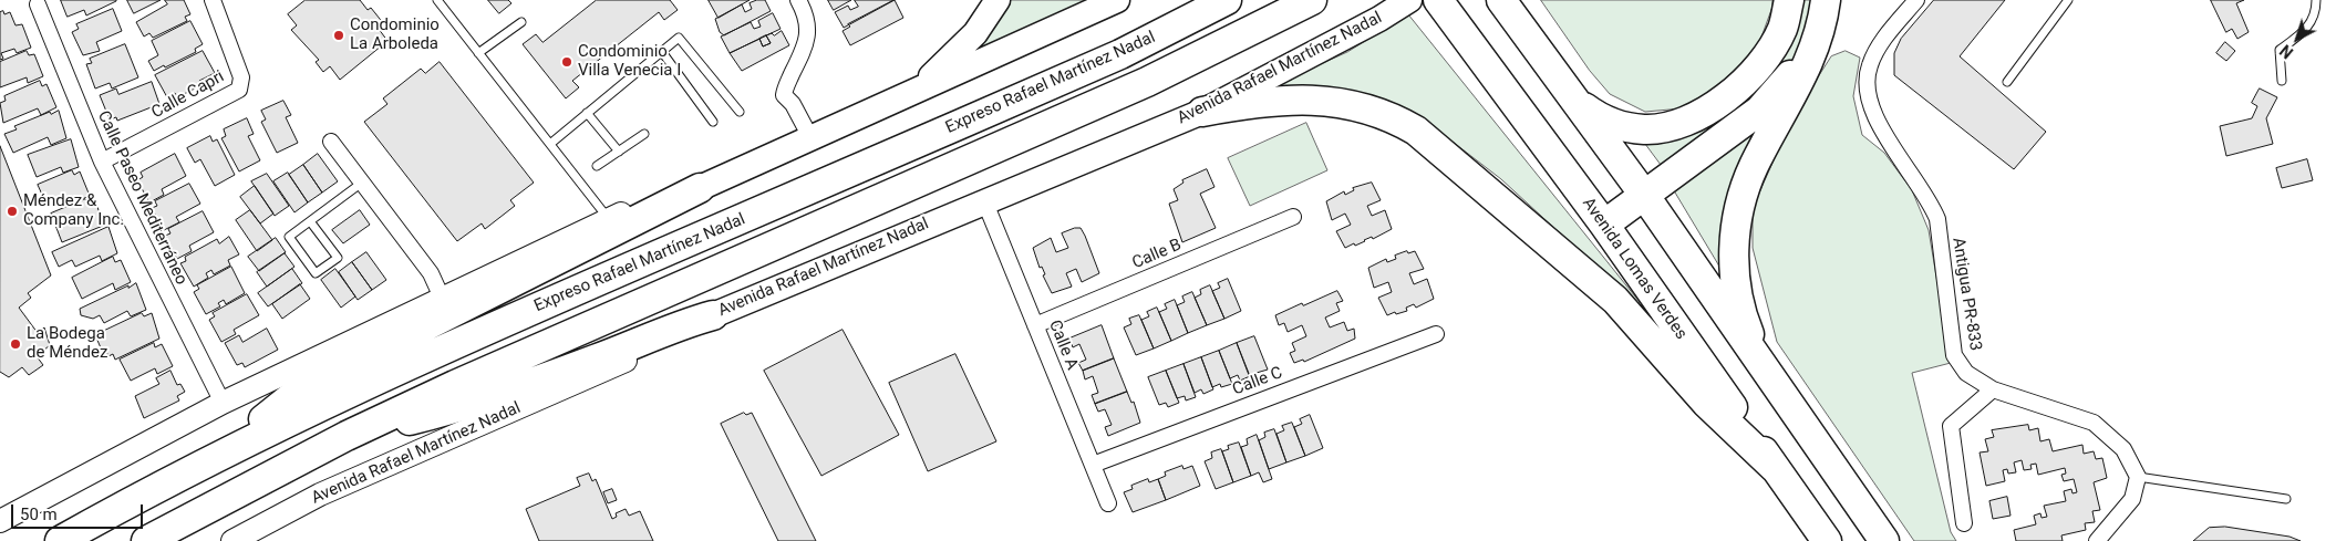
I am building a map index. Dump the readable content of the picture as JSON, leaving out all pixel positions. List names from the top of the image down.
{
  "streets": {
    "highway": ["Expreso Rafael Martínez Nadal", "Avenida Lomas Verdes"],
    "main road": ["Avenida Rafael Martínez Nadal"],
    "street": [
      "Calle Capri",
      "Calle Paseo Mediterráneo",
      "Calle B",
      "Antigua PR-833",
      "Calle A",
      "Calle C"
    ]
  },
  "crossings": [
    ["Avenida Rafael Martínez Nadal", "Calle A"],
    ["Calle Capri", "Calle Paseo Mediterráneo"],
    ["Calle B", "Calle A"],
    ["Calle A", "Calle C"]
  ],
  "places": [
    "Condominio La Arboleda",
    "Condominio Villa Venecia I",
    "Méndez & Company Inc.",
    "La Bodega de Méndez"
  ],
  "scale_bar": "50 m",
  "north": "bottom left"
}
